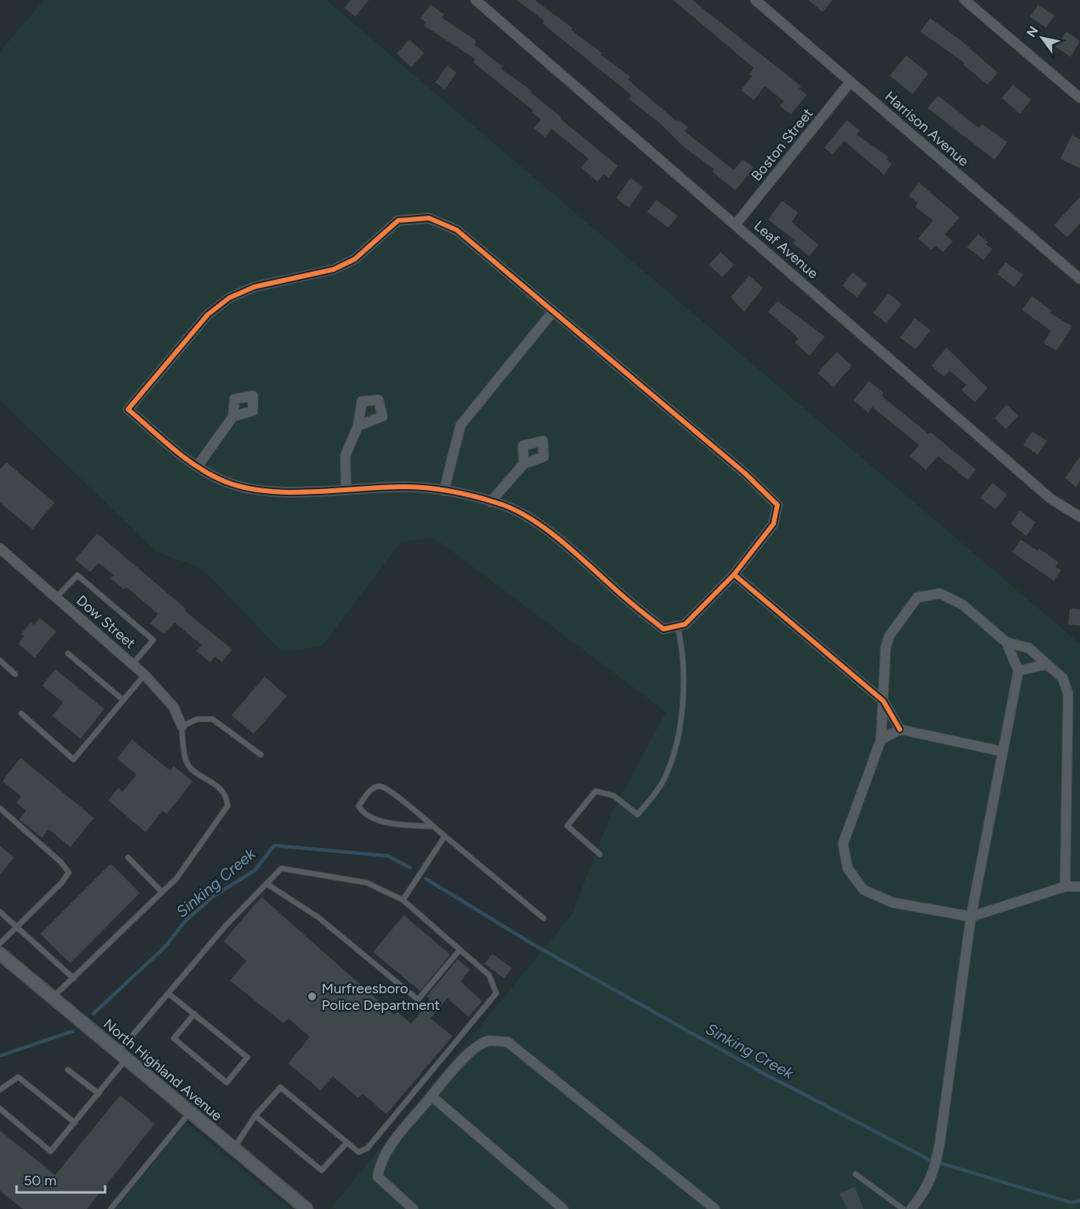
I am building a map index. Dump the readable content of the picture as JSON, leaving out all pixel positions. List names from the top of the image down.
{
  "streets": {
    "street": [
      "Harrison Avenue",
      "Boston Street",
      "Leaf Avenue",
      "Dow Street",
      "North Highland Avenue"
    ]
  },
  "crossings": [
    ["Harrison Avenue", "Boston Street"],
    ["Boston Street", "Leaf Avenue"]
  ],
  "water": ["Sinking Creek"],
  "places": ["Murfreesboro Police Department"],
  "scale_bar": "50 m",
  "north": "top left"
}
